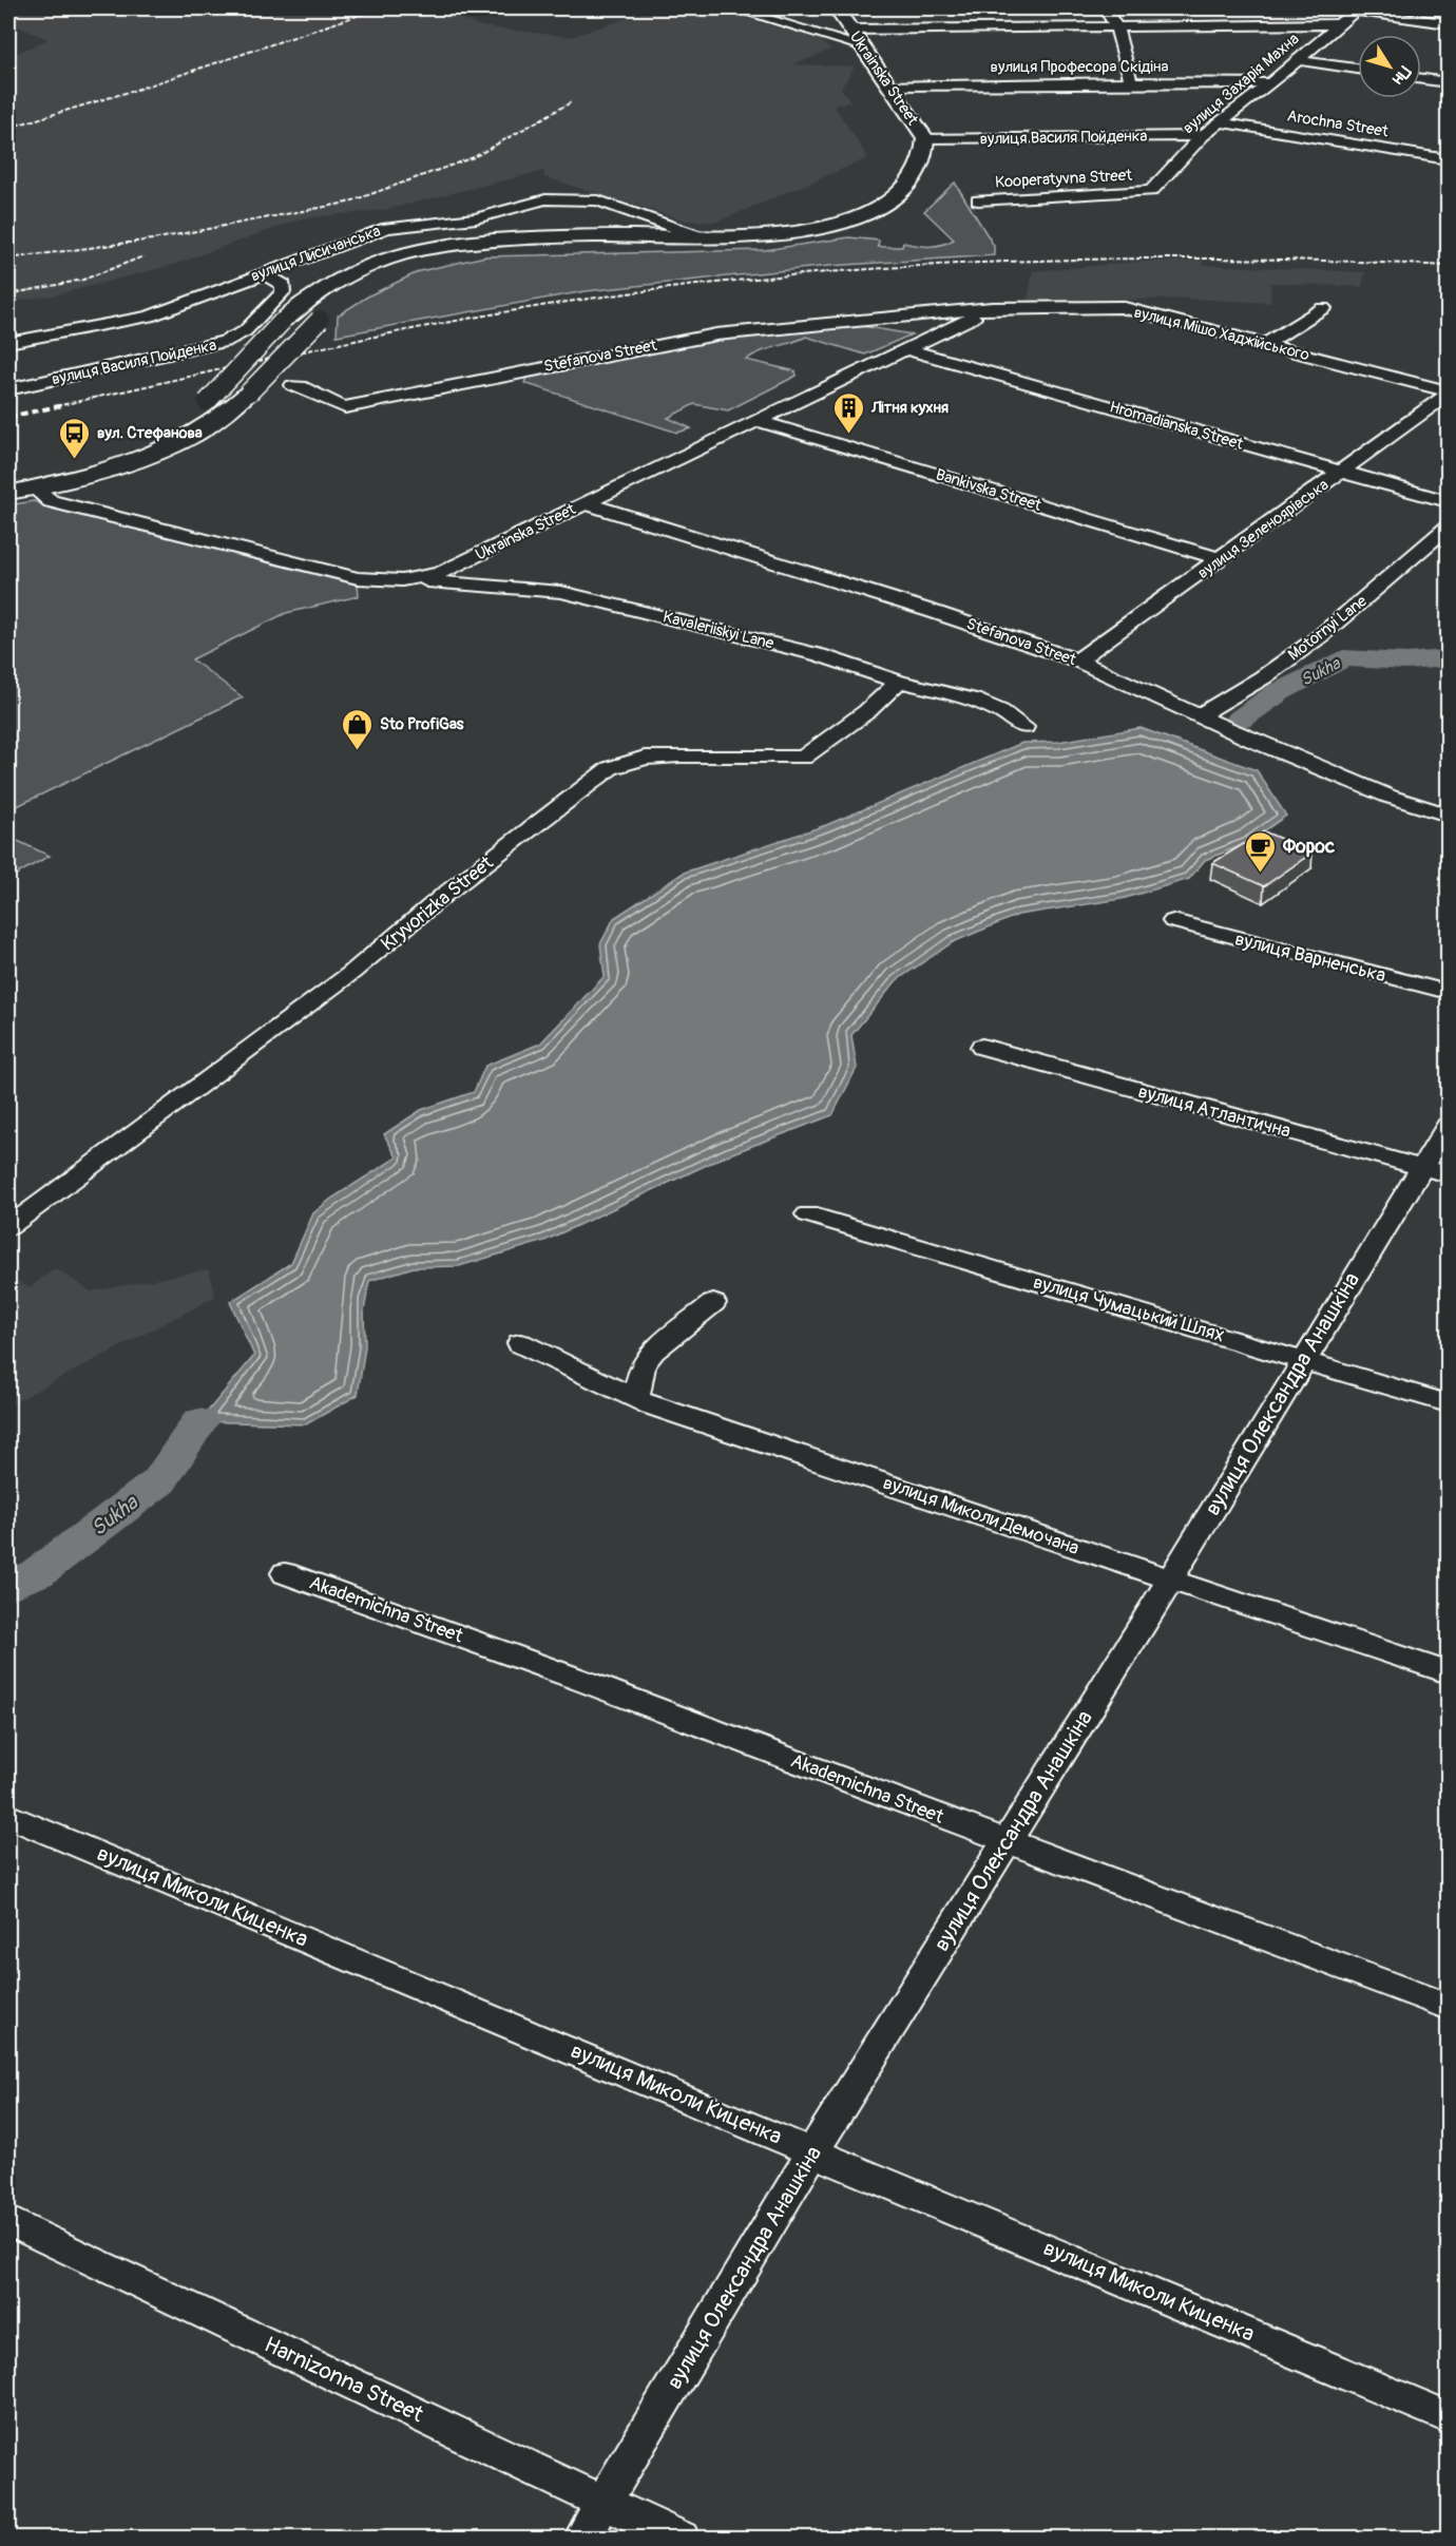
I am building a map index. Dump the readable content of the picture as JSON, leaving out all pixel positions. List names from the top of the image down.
{
  "streets": {
    "main road": ["Ukrainska Street"],
    "street": [
      "вулиця Професора Скідіна",
      "вулиця Захарія Махна",
      "Arochna Street",
      "вулиця Василя Пойденка",
      "Kooperatyvna Street",
      "вулиця Лисичанська",
      "вулиця Мішо Хаджійського",
      "Stefanova Street",
      "Hromadianska Street",
      "Bankivska Street",
      "вулиця Зеленоярівська",
      "Motornyi Lane",
      "Kavaleriiskyi Lane",
      "Kryvorizka Street",
      "вулиця Варненська",
      "вулиця Атлантична",
      "вулиця Чумацький Шлях",
      "вулиця Олександра Анашкіна",
      "вулиця Миколи Демочана",
      "Akademichna Street",
      "вулиця Миколи Киценка",
      "Harnizonna Street"
    ]
  },
  "crossings": [
    ["вулиця Професора Скідіна", "Ukrainska Street"],
    ["вулиця Професора Скідіна", "вулиця Захарія Махна"],
    ["Ukrainska Street", "вулиця Василя Пойденка"],
    ["Ukrainska Street", "вулиця Мішо Хаджійського"],
    ["Ukrainska Street", "Stefanova Street"],
    ["Ukrainska Street", "Hromadianska Street"],
    ["Ukrainska Street", "Bankivska Street"],
    ["Ukrainska Street", "Kavaleriiskyi Lane"],
    ["вулиця Захарія Махна", "Arochna Street"],
    ["вулиця Захарія Махна", "вулиця Василя Пойденка"],
    ["вулиця Захарія Махна", "Kooperatyvna Street"],
    ["вулиця Василя Пойденка", "вулиця Лисичанська"],
    ["вулиця Мішо Хаджійського", "Stefanova Street"],
    ["вулиця Мішо Хаджійського", "вулиця Зеленоярівська"],
    ["Stefanova Street", "вулиця Зеленоярівська"],
    ["Stefanova Street", "Motornyi Lane"],
    ["Hromadianska Street", "вулиця Зеленоярівська"],
    ["Bankivska Street", "вулиця Зеленоярівська"],
    ["Kavaleriiskyi Lane", "Kryvorizka Street"],
    ["вулиця Атлантична", "вулиця Олександра Анашкіна"],
    ["вулиця Чумацький Шлях", "вулиця Олександра Анашкіна"],
    ["вулиця Олександра Анашкіна", "вулиця Миколи Демочана"],
    ["вулиця Олександра Анашкіна", "Akademichna Street"],
    ["вулиця Олександра Анашкіна", "вулиця Миколи Киценка"],
    ["вулиця Олександра Анашкіна", "Harnizonna Street"]
  ],
  "water": ["Sukha"],
  "places": {
    "building": ["Літня кухня"],
    "bus stop": ["вул. Стефанова"],
    "shop": ["Sto ProfiGas"],
    "cafe": ["Форос"]
  },
  "north": "bottom right"
}
